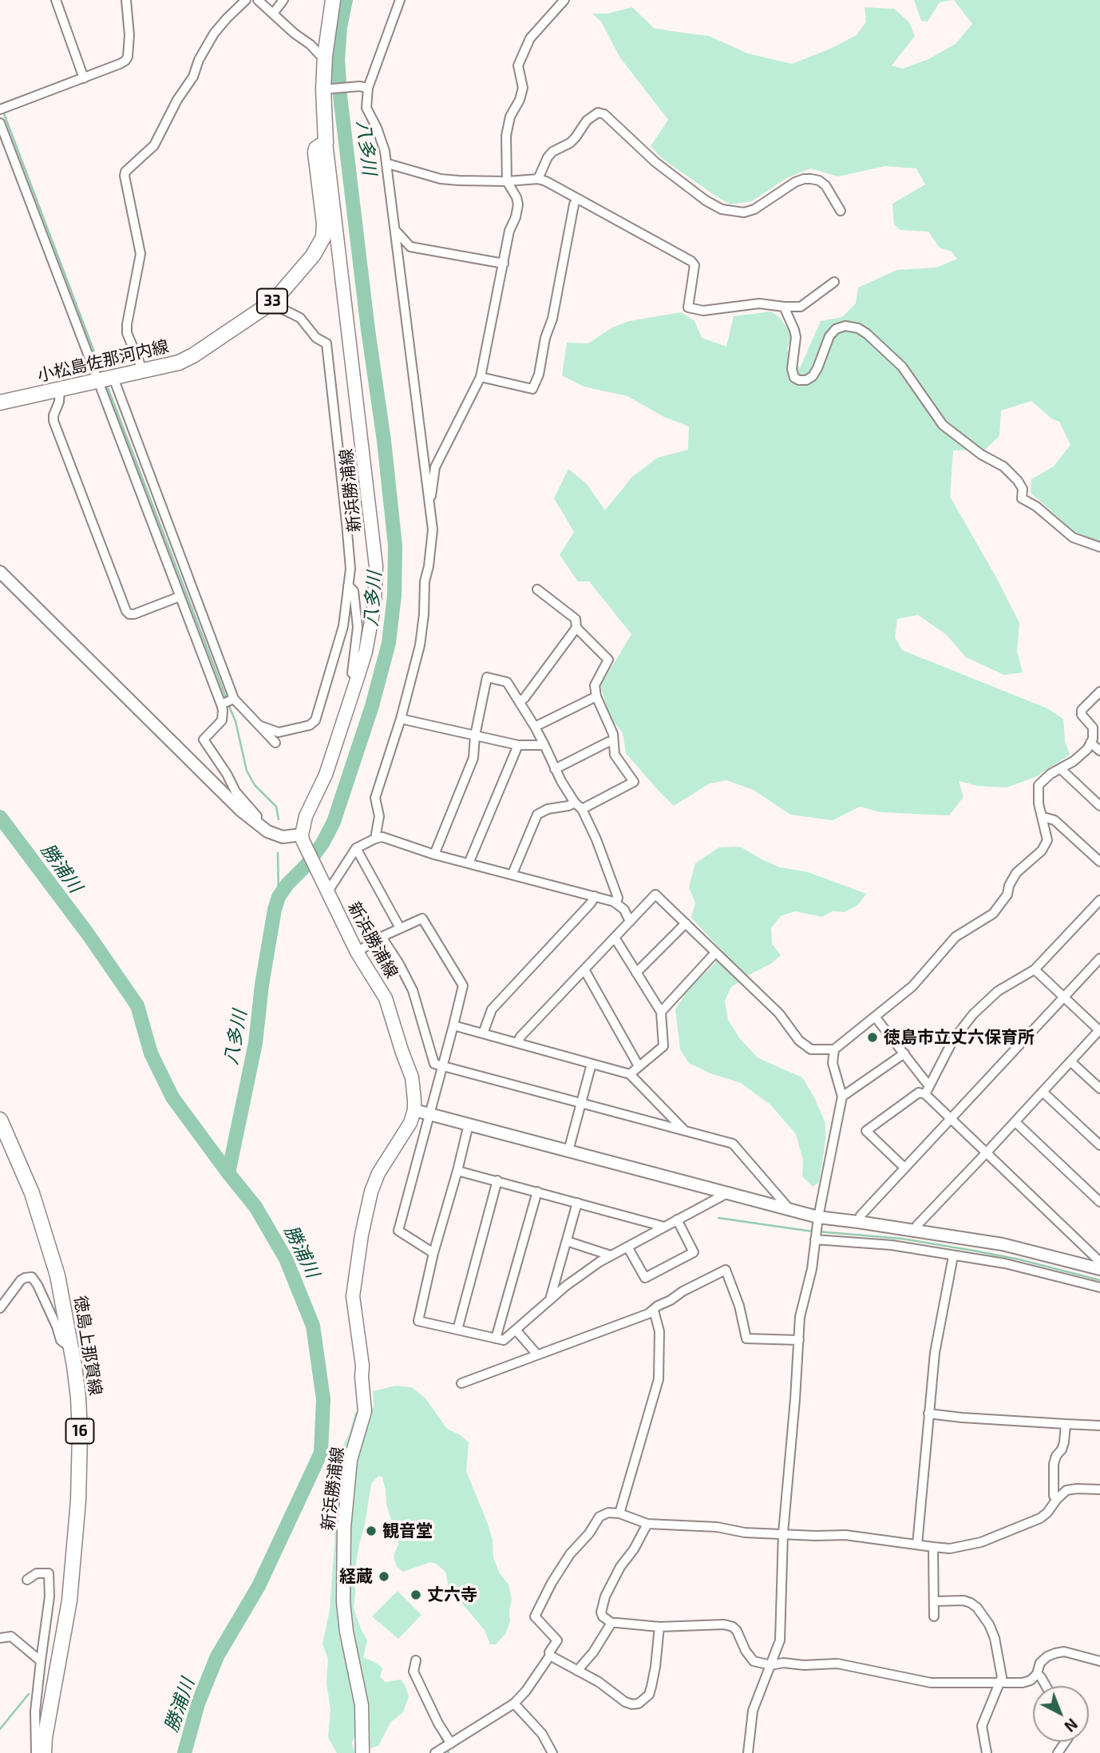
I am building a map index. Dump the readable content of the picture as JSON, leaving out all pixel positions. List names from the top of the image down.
{
  "streets": {
    "main road": [
      "33",
      "小松島佐那河内線",
      "新浜勝浦線",
      "徳島上那賀線",
      "16"
    ]
  },
  "crossings": [
    ["小松島佐那河内線", "新浜勝浦線"]
  ],
  "water": ["八多川", "勝浦川"],
  "places": [
    "徳島市立丈六保育所",
    "観音堂",
    "経蔵",
    "丈六寺"
  ],
  "north": "bottom right"
}
